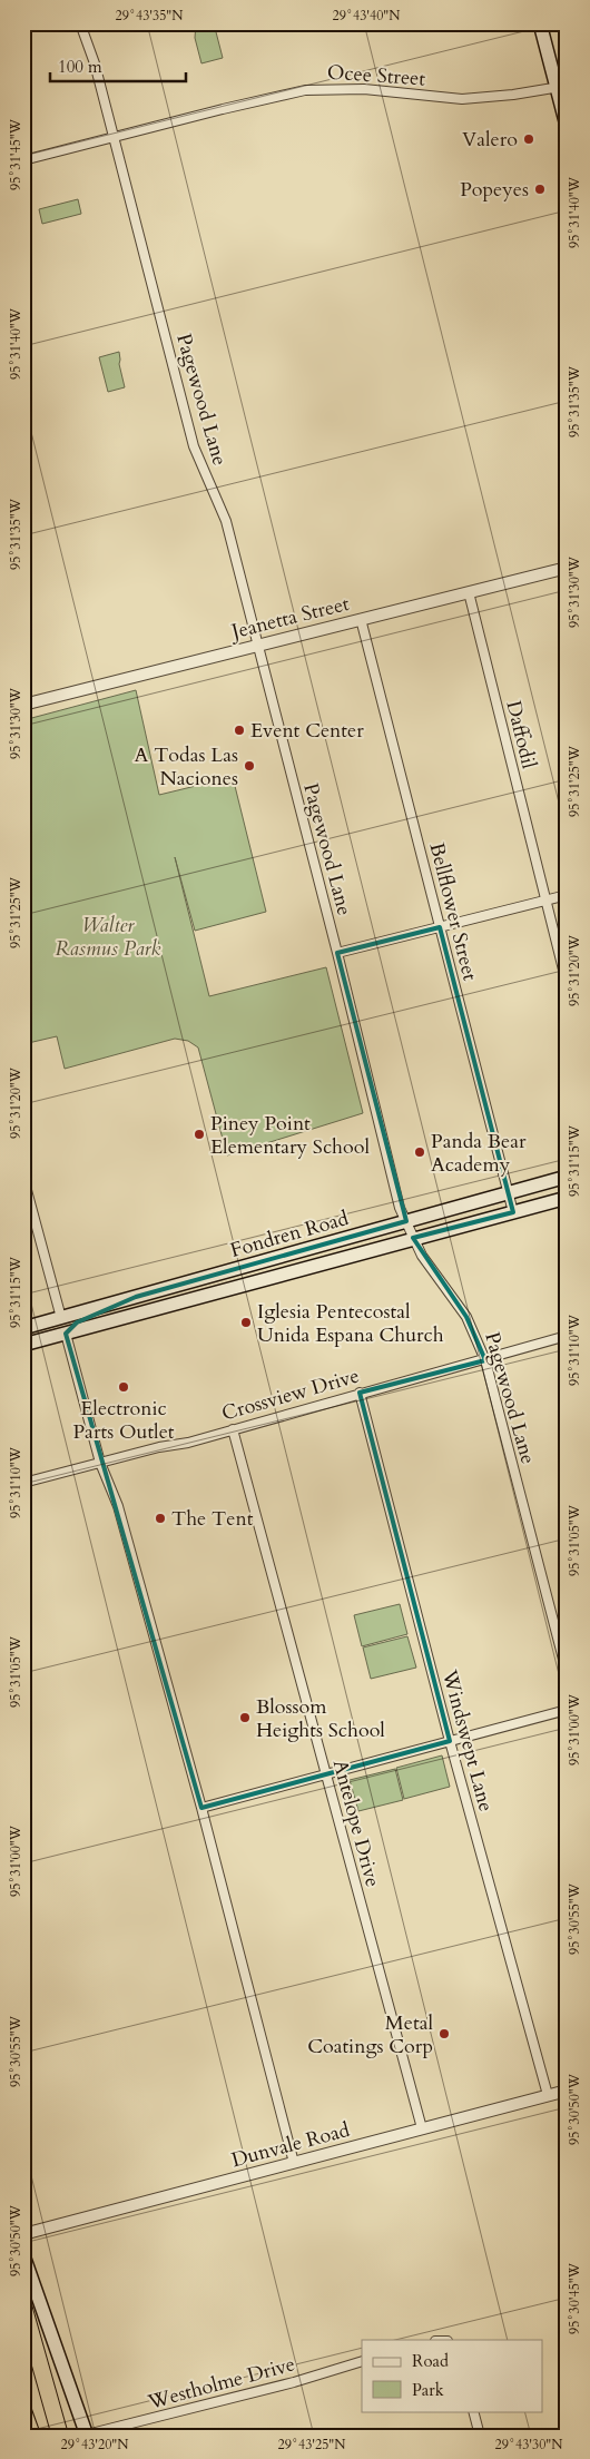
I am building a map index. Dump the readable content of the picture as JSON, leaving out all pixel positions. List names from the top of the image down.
{
  "streets": {
    "main road": ["Fondren Road"],
    "street": [
      "Ocee Street",
      "Pagewood Lane",
      "Jeanetta Street",
      "Daffodil",
      "Bellflower Street",
      "Crossview Drive",
      "Windswept Lane",
      "Antelope Drive",
      "Dunvale Road",
      "Westholme Drive"
    ]
  },
  "crossings": [
    ["Ocee Street", "Pagewood Lane"],
    ["Pagewood Lane", "Jeanetta Street"],
    ["Pagewood Lane", "Fondren Road"],
    ["Pagewood Lane", "Crossview Drive"],
    ["Jeanetta Street", "Daffodil"],
    ["Jeanetta Street", "Bellflower Street"],
    ["Bellflower Street", "Fondren Road"],
    ["Crossview Drive", "Windswept Lane"],
    ["Crossview Drive", "Antelope Drive"],
    ["Windswept Lane", "Dunvale Road"],
    ["Antelope Drive", "Dunvale Road"]
  ],
  "parks": ["Walter Rasmus Park"],
  "places": [
    "Valero",
    "Popeyes",
    "Event Center",
    "A Todas Las Naciones",
    "Piney Point Elementary School",
    "Panda Bear Academy",
    "Iglesia Pentecostal Unida Espana Church",
    "Electronic Parts Outlet",
    "The Tent",
    "Blossom Heights School",
    "Metal Coatings Corp"
  ],
  "legend": ["Road", "Park"],
  "scale_bar": "100 m",
  "coordinates": [
    "29°43'35\"N",
    "29°43'40\"N",
    "95°31'45\"W",
    "95°31'40\"W",
    "95°31'35\"W",
    "95°31'30\"W",
    "95°31'25\"W",
    "95°31'20\"W",
    "95°31'15\"W",
    "95°31'10\"W",
    "95°31'05\"W",
    "95°31'00\"W",
    "95°30'55\"W",
    "95°30'50\"W",
    "95°30'45\"W",
    "29°43'20\"N",
    "29°43'25\"N",
    "29°43'30\"N"
  ]
}
